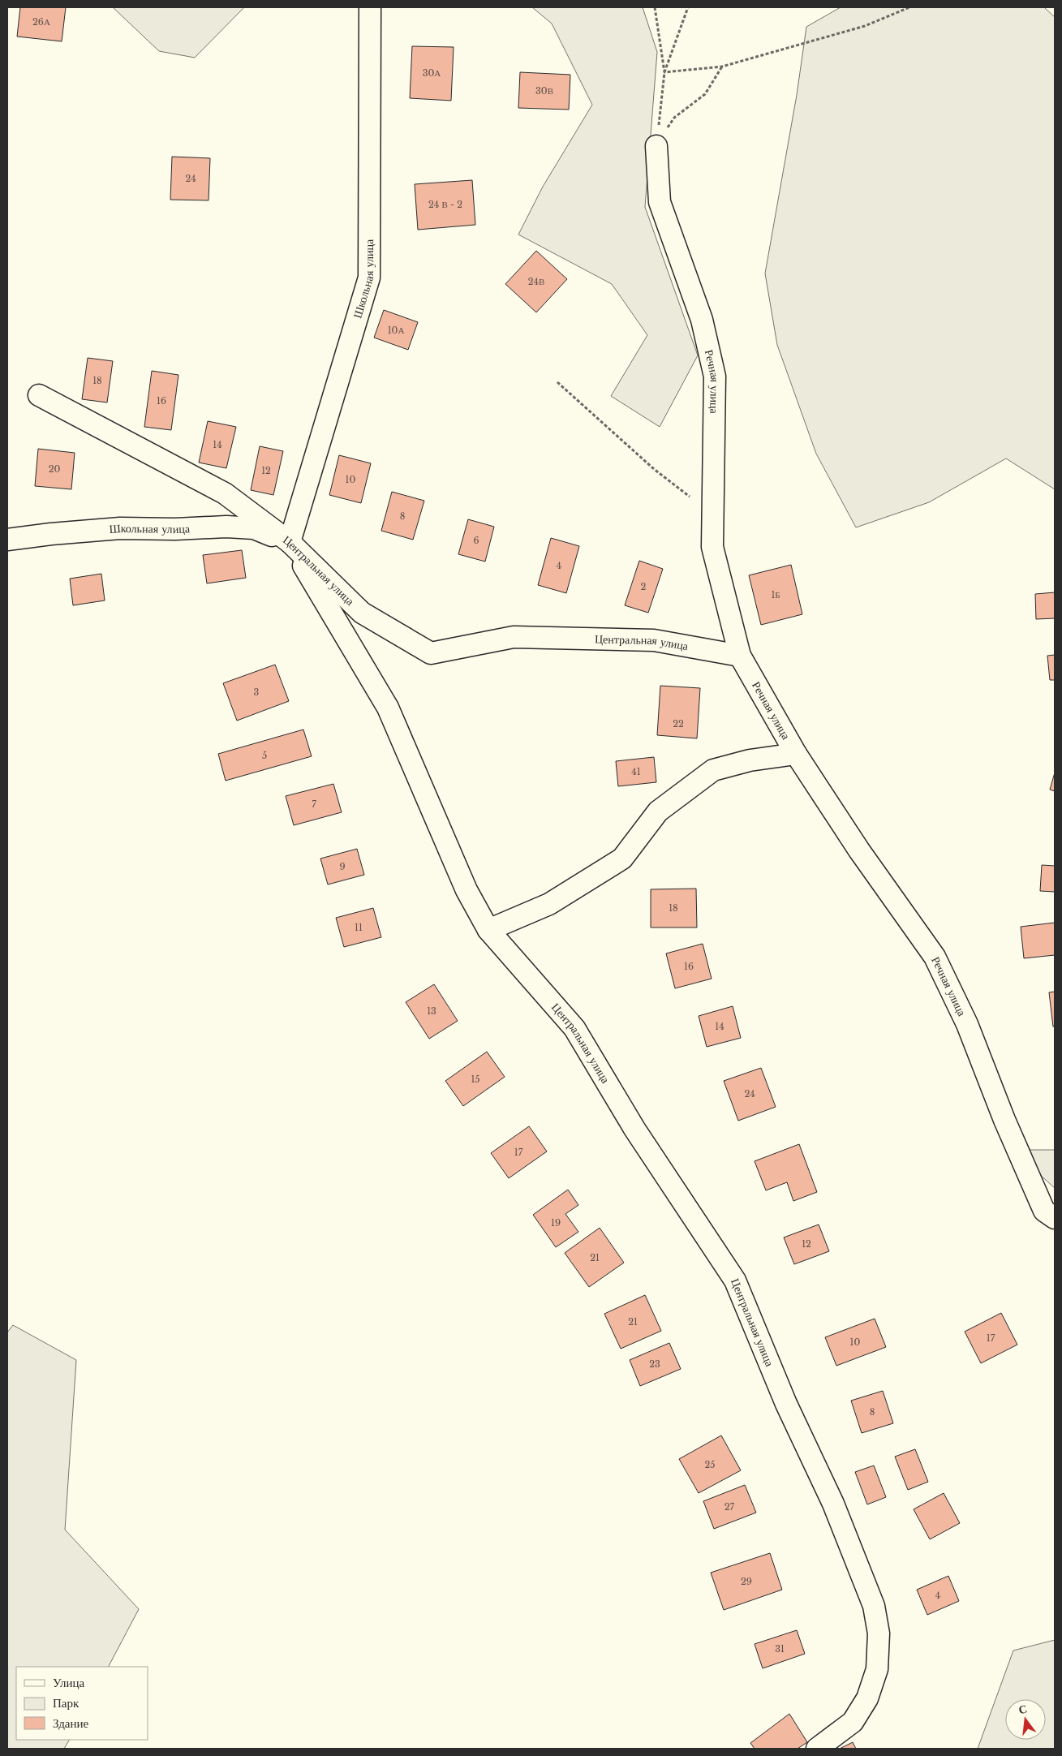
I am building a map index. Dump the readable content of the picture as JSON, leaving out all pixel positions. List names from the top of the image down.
{
  "streets": {
    "street": ["Школьная улица", "Речная улица", "Центральная улица"]
  },
  "crossings": [
    ["Школьная улица", "Центральная улица"],
    ["Речная улица", "Центральная улица"]
  ],
  "house_numbers": [
    "26А",
    "30А",
    "30В",
    "24",
    "24 В - 2",
    "24В",
    "10А",
    "18",
    "16",
    "14",
    "20",
    "12",
    "10",
    "8",
    "6",
    "4",
    "2",
    "1Б",
    "3",
    "22",
    "5",
    "41",
    "7",
    "9",
    "18",
    "11",
    "16",
    "13",
    "14",
    "15",
    "24",
    "17",
    "19",
    "12",
    "21",
    "21",
    "17",
    "10",
    "23",
    "8",
    "25",
    "27",
    "29",
    "4",
    "31"
  ],
  "legend": ["Улица", "Парк", "Здание"],
  "north": "top"
}
